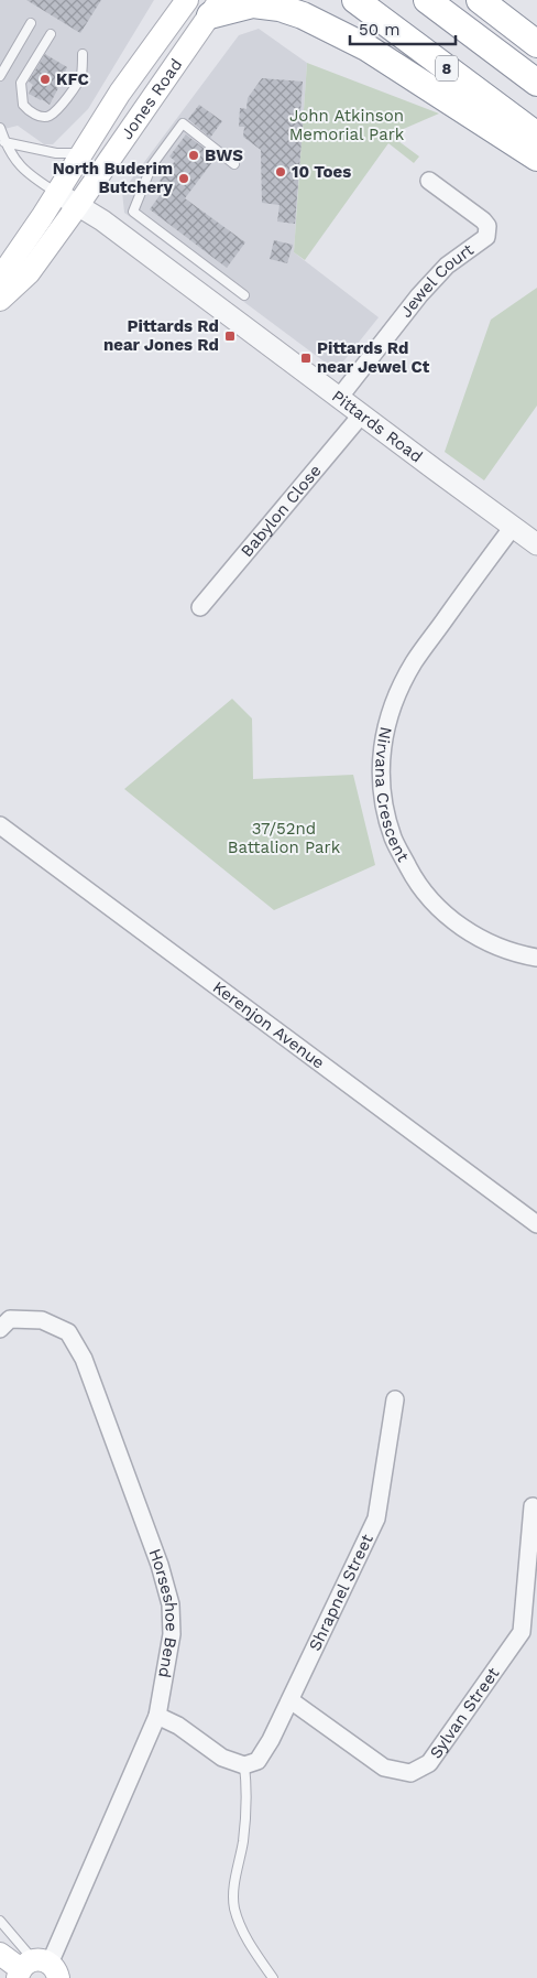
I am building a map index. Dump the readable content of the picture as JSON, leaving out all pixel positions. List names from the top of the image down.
{
  "streets": {
    "highway": ["8"],
    "main road": ["Jones Road"],
    "street": [
      "Jewel Court",
      "Pittards Road",
      "Babylon Close",
      "Nirvana Crescent",
      "Kerenjon Avenue",
      "Shrapnel Street",
      "Horseshoe Bend",
      "Sylvan Street"
    ]
  },
  "crossings": [
    ["Jones Road", "Pittards Road"],
    ["Jewel Court", "Pittards Road"],
    ["Pittards Road", "Babylon Close"],
    ["Pittards Road", "Nirvana Crescent"],
    ["Shrapnel Street", "Sylvan Street"]
  ],
  "parks": ["John Atkinson Memorial Park", "37/52nd Battalion Park"],
  "places": {
    "other": [
      "KFC",
      "BWS",
      "10 Toes",
      "North Buderim Butchery"
    ],
    "transit": ["Pittards Rd near Jones Rd", "Pittards Rd near Jewel Ct"]
  },
  "scale_bar": "50 m"
}
